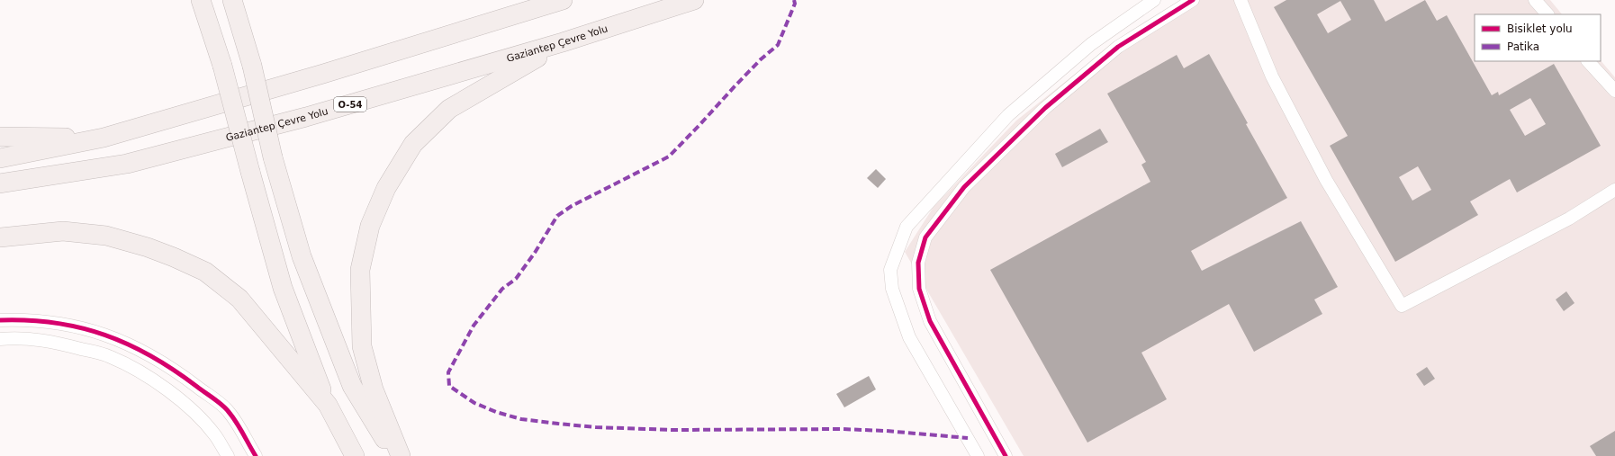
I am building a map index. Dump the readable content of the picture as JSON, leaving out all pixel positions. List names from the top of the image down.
{
  "streets": {
    "highway": ["Gaziantep Çevre Yolu", "O-54"]
  },
  "legend": ["Bisiklet yolu", "Patika"]
}
